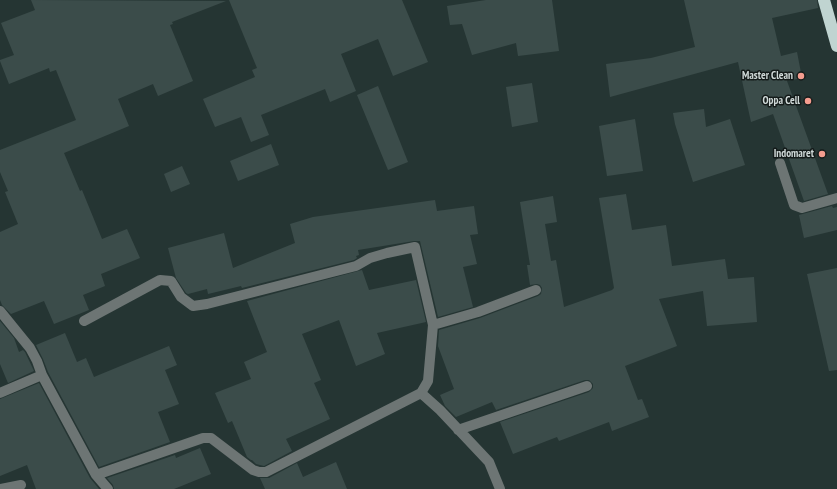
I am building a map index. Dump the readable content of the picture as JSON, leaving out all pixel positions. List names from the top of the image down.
{
  "places": ["Master Clean", "Oppa Cell", "Indomaret"]
}
